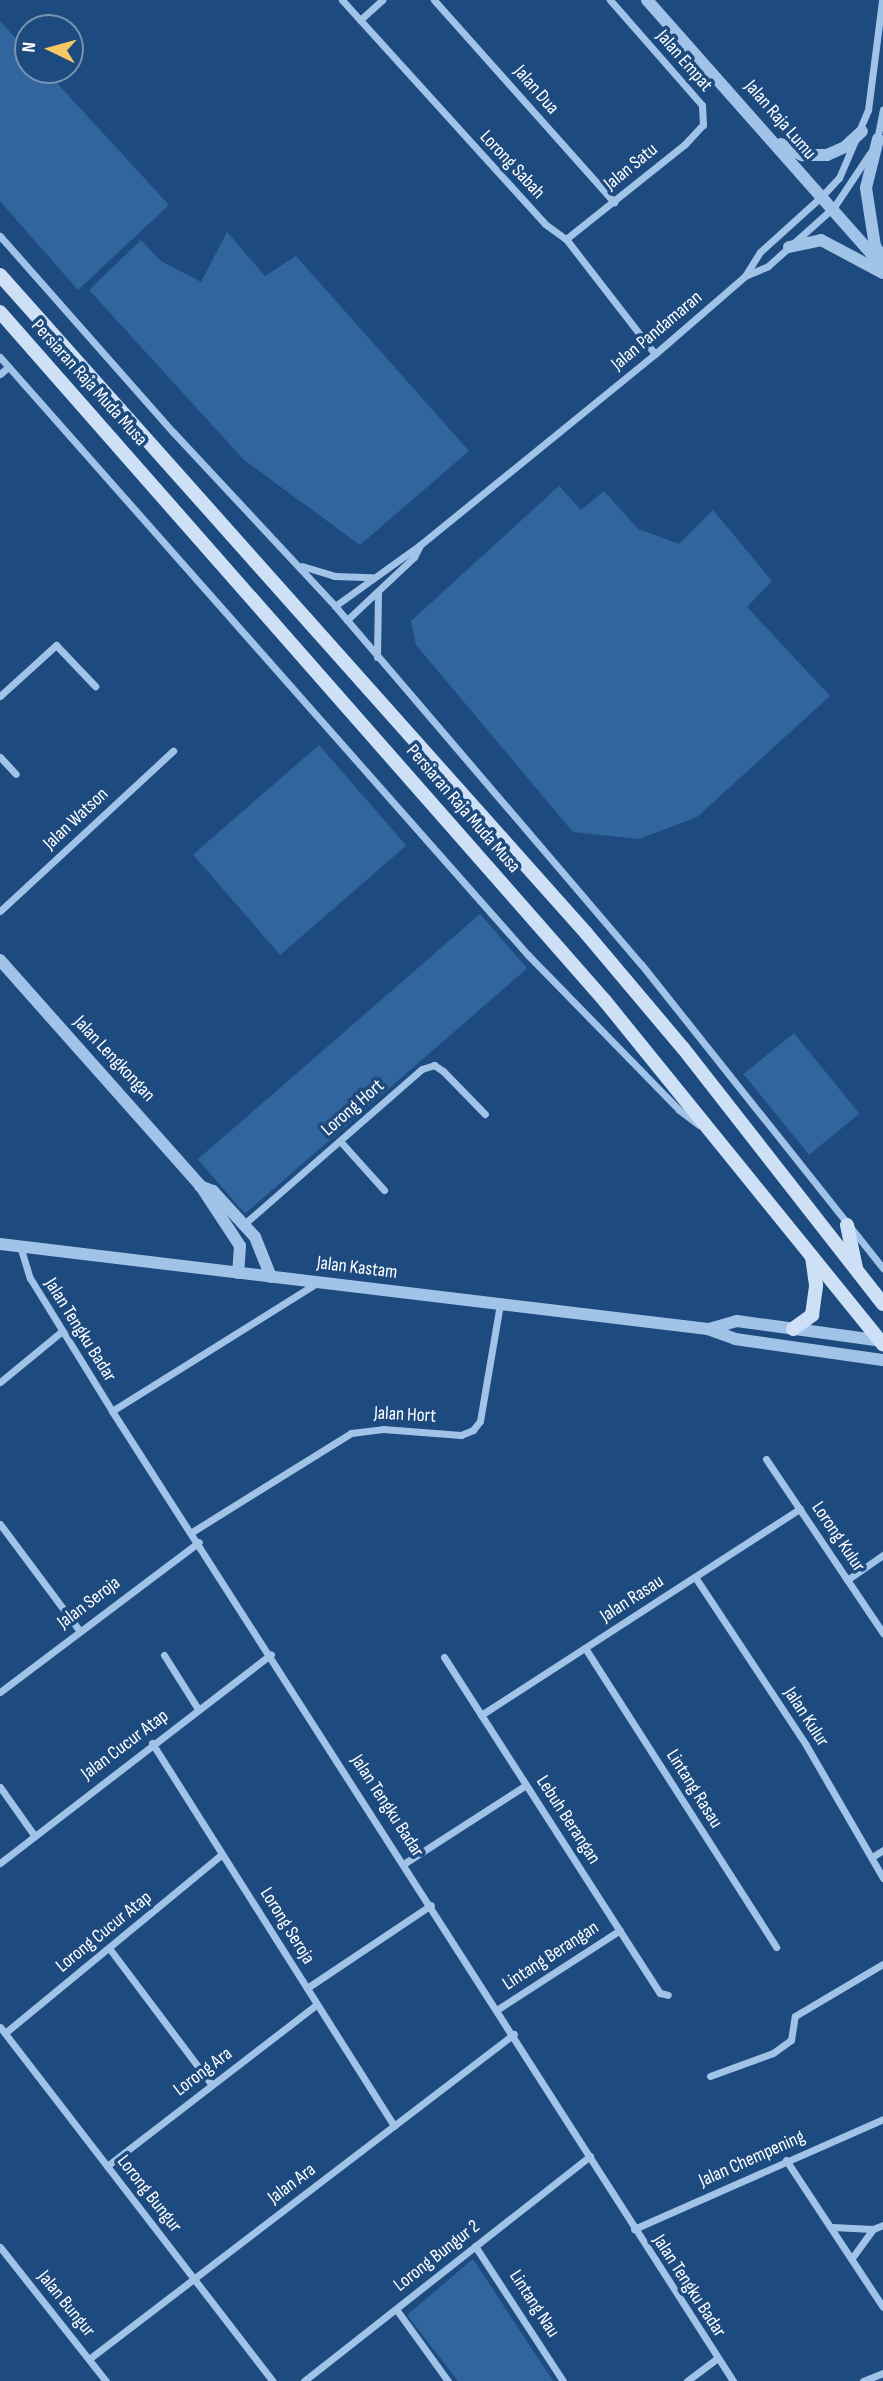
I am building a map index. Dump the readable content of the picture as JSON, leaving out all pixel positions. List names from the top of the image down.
{
  "streets": {
    "main road": ["Persiaran Raja Muda Musa"],
    "street": [
      "Jalan Empat",
      "Jalan Dua",
      "Jalan Raja Lumu",
      "Lorong Sabah",
      "Jalan Satu",
      "Jalan Pandamaran",
      "Jalan Watson",
      "Jalan Lengkongan",
      "Lorong Hort",
      "Jalan Kastam",
      "Jalan Tengku Badar",
      "Jalan Hort",
      "Lorong Kulur",
      "Jalan Rasau",
      "Jalan Seroja",
      "Jalan Kulur",
      "Jalan Cucur Atap",
      "Lintang Rasau",
      "Lebuh Berangan",
      "Lorong Seroja",
      "Lorong Cucur Atap",
      "Lintang Berangan",
      "Lorong Ara",
      "Jalan Chempening",
      "Jalan Ara",
      "Lorong Bungur",
      "Lorong Bungur 2",
      "Jalan Bungur",
      "Lintang Nau"
    ]
  },
  "crossings": [
    ["Jalan Empat", "Jalan Satu"],
    ["Jalan Dua", "Jalan Satu"],
    ["Jalan Raja Lumu", "Jalan Pandamaran"],
    ["Lorong Sabah", "Jalan Satu"],
    ["Lorong Sabah", "Jalan Pandamaran"],
    ["Persiaran Raja Muda Musa", "Jalan Kastam"],
    ["Jalan Lengkongan", "Lorong Hort"],
    ["Jalan Lengkongan", "Jalan Kastam"],
    ["Jalan Kastam", "Jalan Tengku Badar"],
    ["Jalan Kastam", "Jalan Hort"],
    ["Jalan Tengku Badar", "Jalan Hort"],
    ["Jalan Tengku Badar", "Jalan Seroja"],
    ["Jalan Tengku Badar", "Jalan Cucur Atap"],
    ["Jalan Tengku Badar", "Lintang Berangan"],
    ["Jalan Tengku Badar", "Jalan Chempening"],
    ["Jalan Tengku Badar", "Jalan Ara"],
    ["Jalan Tengku Badar", "Lorong Bungur 2"],
    ["Lorong Kulur", "Jalan Rasau"],
    ["Jalan Rasau", "Jalan Kulur"],
    ["Jalan Rasau", "Lintang Rasau"],
    ["Jalan Rasau", "Lebuh Berangan"],
    ["Jalan Cucur Atap", "Lorong Seroja"],
    ["Lebuh Berangan", "Lintang Berangan"],
    ["Lorong Seroja", "Lorong Cucur Atap"],
    ["Lorong Seroja", "Lorong Ara"],
    ["Lorong Seroja", "Jalan Ara"],
    ["Lorong Cucur Atap", "Lorong Bungur"],
    ["Lorong Ara", "Lorong Bungur"],
    ["Jalan Ara", "Lorong Bungur"],
    ["Jalan Ara", "Jalan Bungur"],
    ["Lorong Bungur 2", "Lintang Nau"]
  ],
  "north": "left"
}
